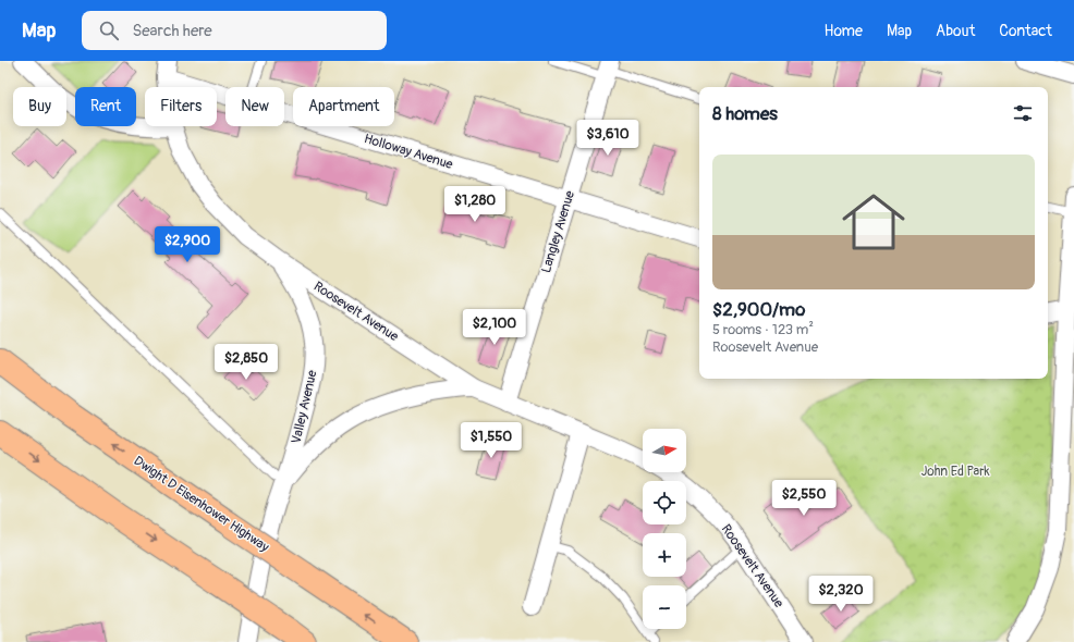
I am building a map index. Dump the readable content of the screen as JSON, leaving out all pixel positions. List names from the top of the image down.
{
  "streets": {
    "highway": ["Dwight D Eisenhower Highway"],
    "street": [
      "Holloway Avenue",
      "Langley Avenue",
      "Roosevelt Avenue",
      "Valley Avenue"
    ]
  },
  "crossings": [
    ["Holloway Avenue", "Langley Avenue"],
    ["Holloway Avenue", "Roosevelt Avenue"],
    ["Langley Avenue", "Roosevelt Avenue"],
    ["Roosevelt Avenue", "Valley Avenue"]
  ],
  "parks": ["John Ed Park"],
  "north": "right",
  "page": {
    "header": "Map",
    "search": "Search here",
    "nav": [
      "Home",
      "Map",
      "About",
      "Contact"
    ],
    "chip": [
      "Buy",
      "Rent",
      "Filters",
      "New",
      "Apartment"
    ],
    "heading": "8 homes",
    "price": [
      "$3,610",
      "$1,280",
      "$2,900",
      "$2,100",
      "$2,850",
      "$1,550",
      "$2,550",
      "$2,320"
    ],
    "list": [
      {
        "name": "$2,900/mo",
        "note": "5 rooms · 123 m² · Roosevelt Avenue"
      }
    ],
    "map_buttons": ["+", "−"]
  }
}
